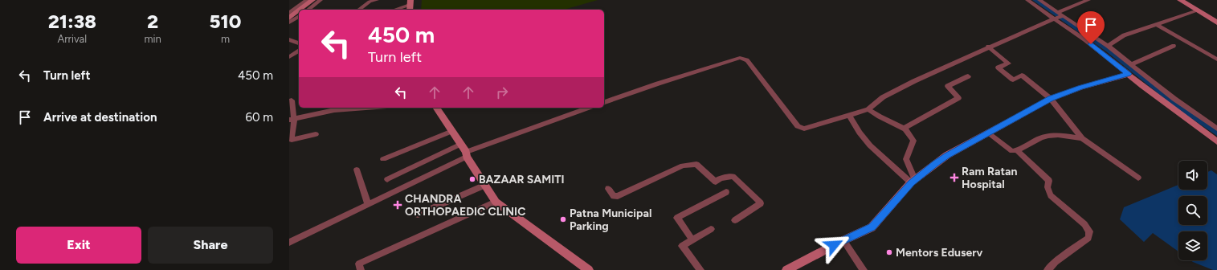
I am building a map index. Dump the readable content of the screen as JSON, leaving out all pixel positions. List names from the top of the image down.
{
  "places": {
    "health": ["Ram Ratan Hospital", "CHANDRA ORTHOPAEDIC CLINIC"],
    "other": ["BAZAAR SAMITI", "Patna Municipal Parking", "Mentors Eduserv"]
  },
  "page": {
    "eta": [
      "21:38",
      "Arrival",
      "2",
      "min",
      "510",
      "m"
    ],
    "turn": ["450 m", "Turn left"],
    "list": [
      {
        "name": "Turn left",
        "value": "450 m"
      },
      {
        "name": "Arrive at destination",
        "value": "60 m"
      }
    ],
    "buttons": ["Exit", "Share"]
  }
}
